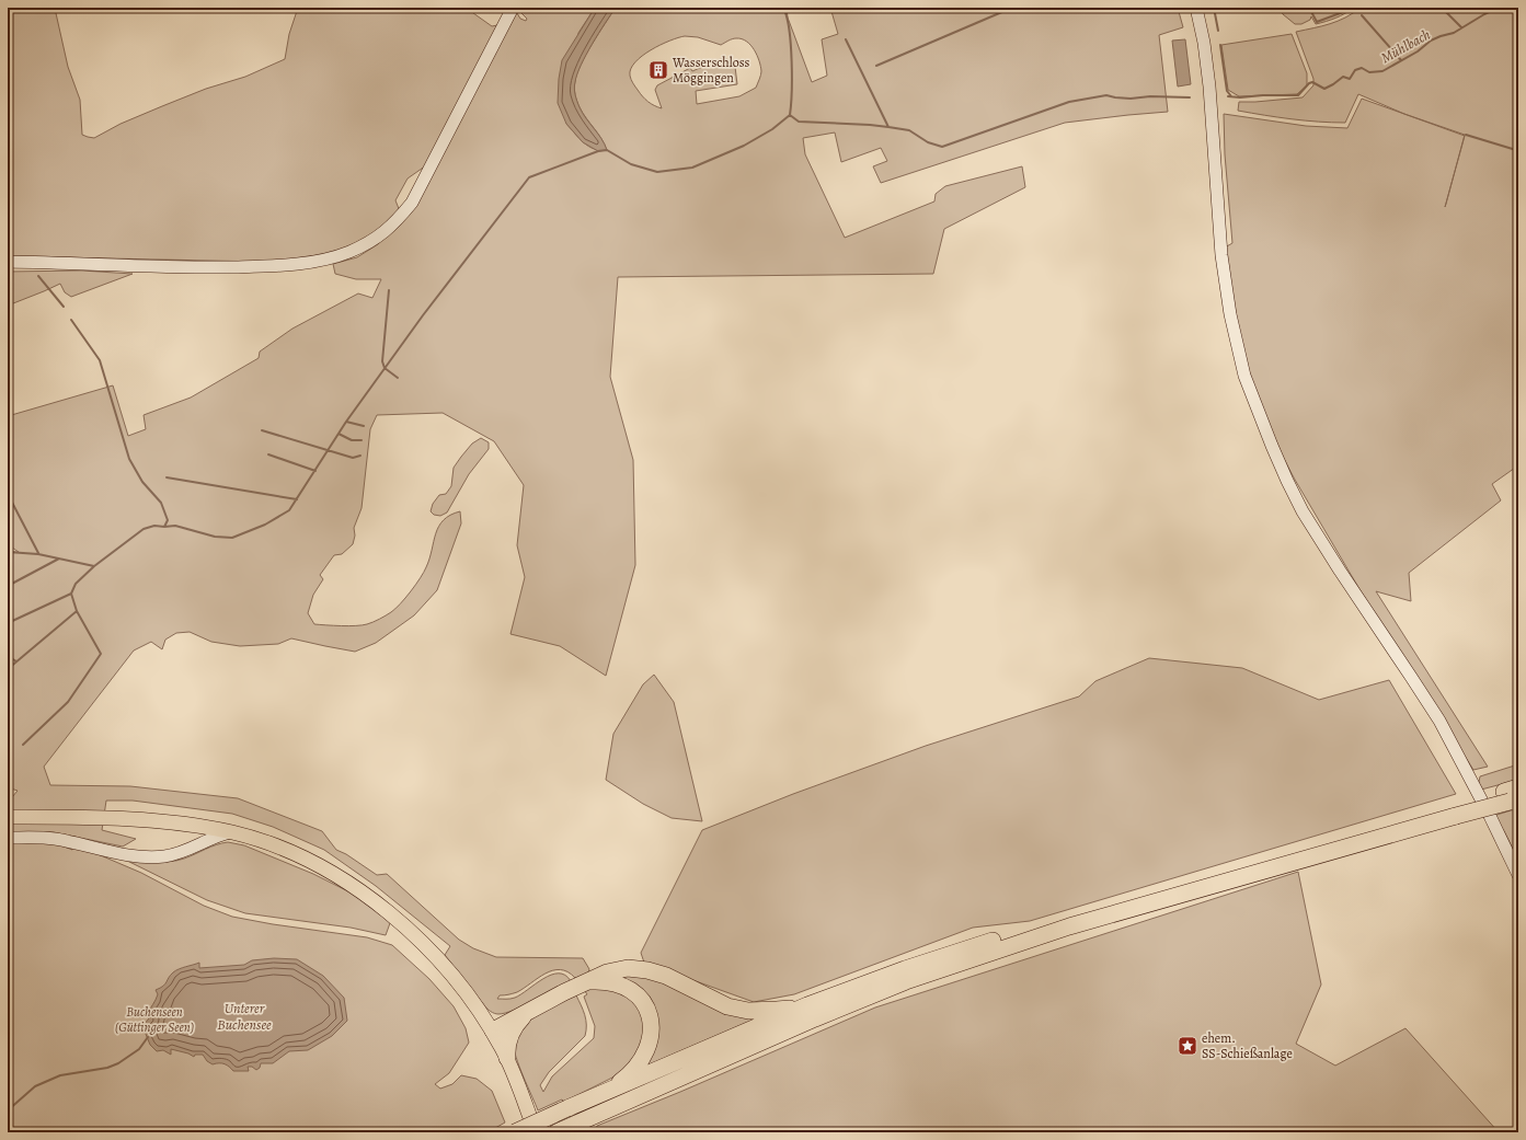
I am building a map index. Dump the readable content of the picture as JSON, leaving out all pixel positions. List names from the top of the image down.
{
  "water": ["Mühlbach", "Unterer Buchensee"],
  "parks": ["Buchenseen (Güttinger Seen)"],
  "places": {
    "building": ["Wasserschloss Möggingen"],
    "place": ["ehem. SS-Schießanlage"]
  }
}
